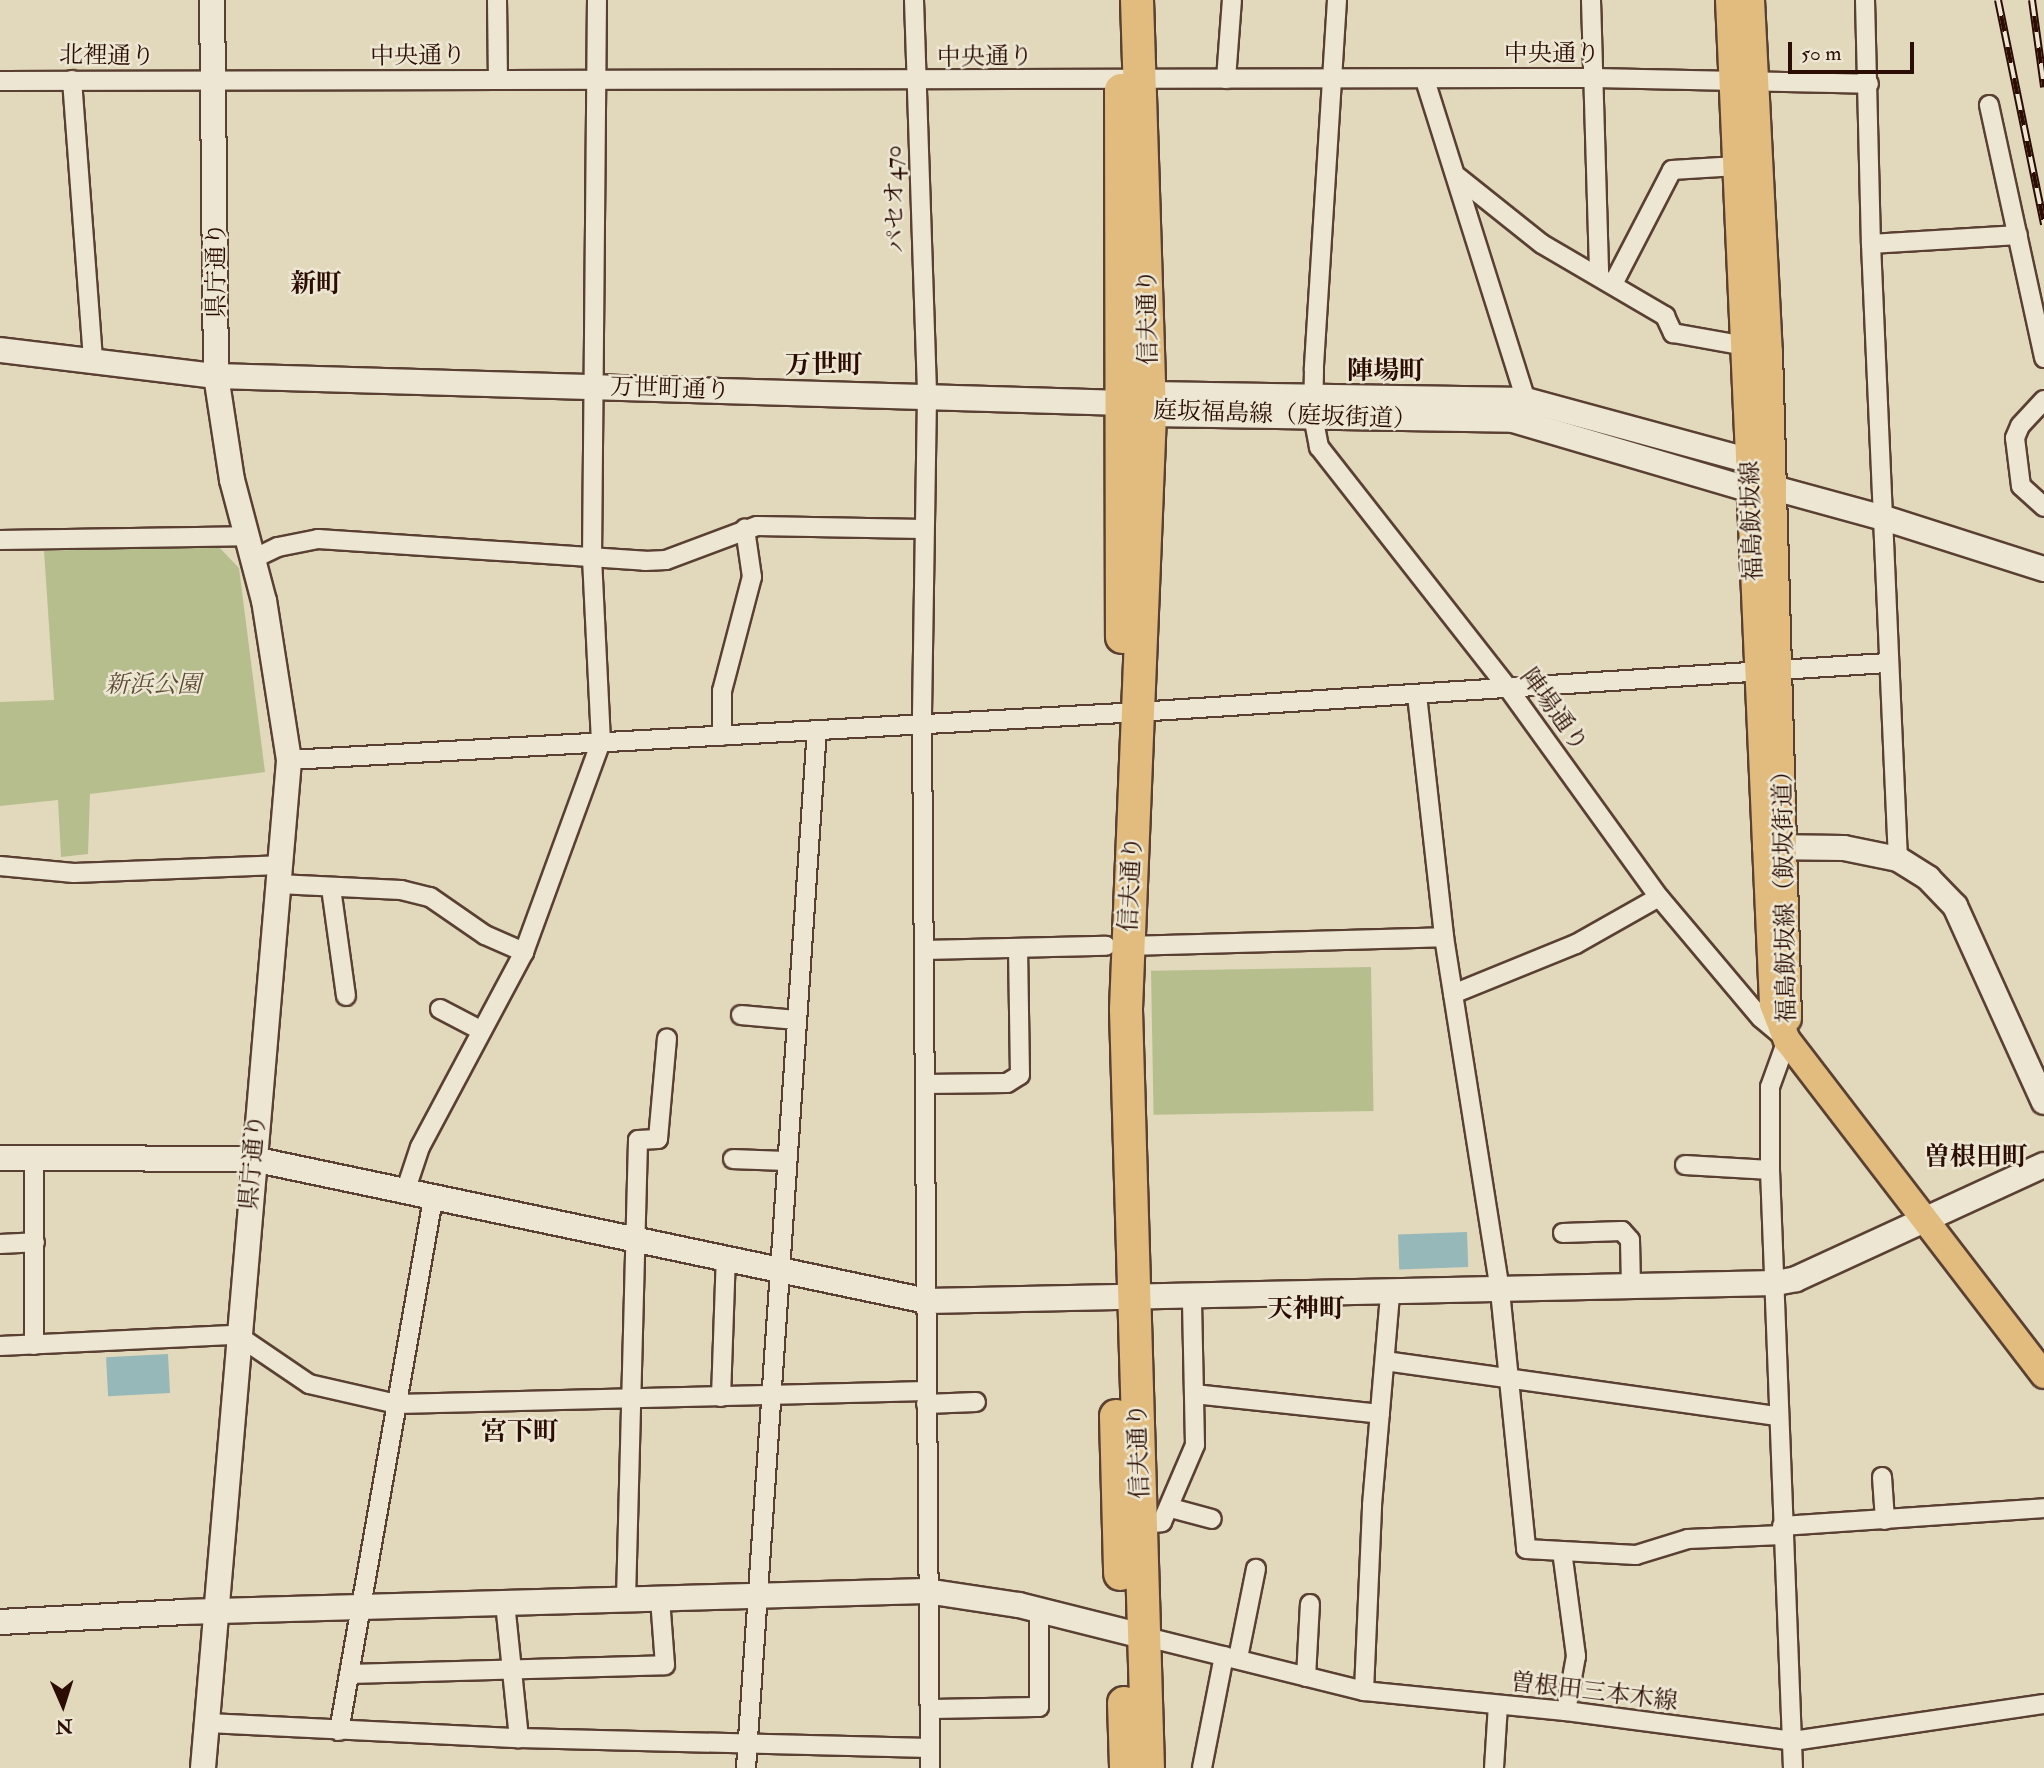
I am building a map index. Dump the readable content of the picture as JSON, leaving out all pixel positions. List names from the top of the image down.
{
  "streets": {
    "highway": ["信夫通り"],
    "main road": ["福島飯坂線", "福島飯坂線（飯坂街道）"],
    "street": [
      "中央通り",
      "北裡通り",
      "パセオ470",
      "県庁通り",
      "万世町通り",
      "庭坂福島線（庭坂街道）",
      "陣場通り",
      "曽根田三本木線"
    ]
  },
  "crossings": [
    ["中央通り", "北裡通り"],
    ["中央通り", "パセオ470"],
    ["中央通り", "県庁通り"],
    ["中央通り", "信夫通り"],
    ["中央通り", "福島飯坂線"],
    ["中央通り", "陣場通り"],
    ["北裡通り", "県庁通り"],
    ["パセオ470", "万世町通り"],
    ["県庁通り", "万世町通り"],
    ["信夫通り", "万世町通り"],
    ["信夫通り", "庭坂福島線（庭坂街道）"],
    ["信夫通り", "曽根田三本木線"],
    ["万世町通り", "庭坂福島線（庭坂街道）"],
    ["庭坂福島線（庭坂街道）", "福島飯坂線"],
    ["庭坂福島線（庭坂街道）", "陣場通り"],
    ["庭坂福島線（庭坂街道）", "福島飯坂線（飯坂街道）"],
    ["福島飯坂線", "福島飯坂線（飯坂街道）"],
    ["陣場通り", "福島飯坂線（飯坂街道）"]
  ],
  "districts": [
    "新町",
    "万世町",
    "陣場町",
    "曽根田町",
    "天神町",
    "宮下町"
  ],
  "parks": ["新浜公園"],
  "scale_bar": "50 m",
  "north": "bottom"
}
